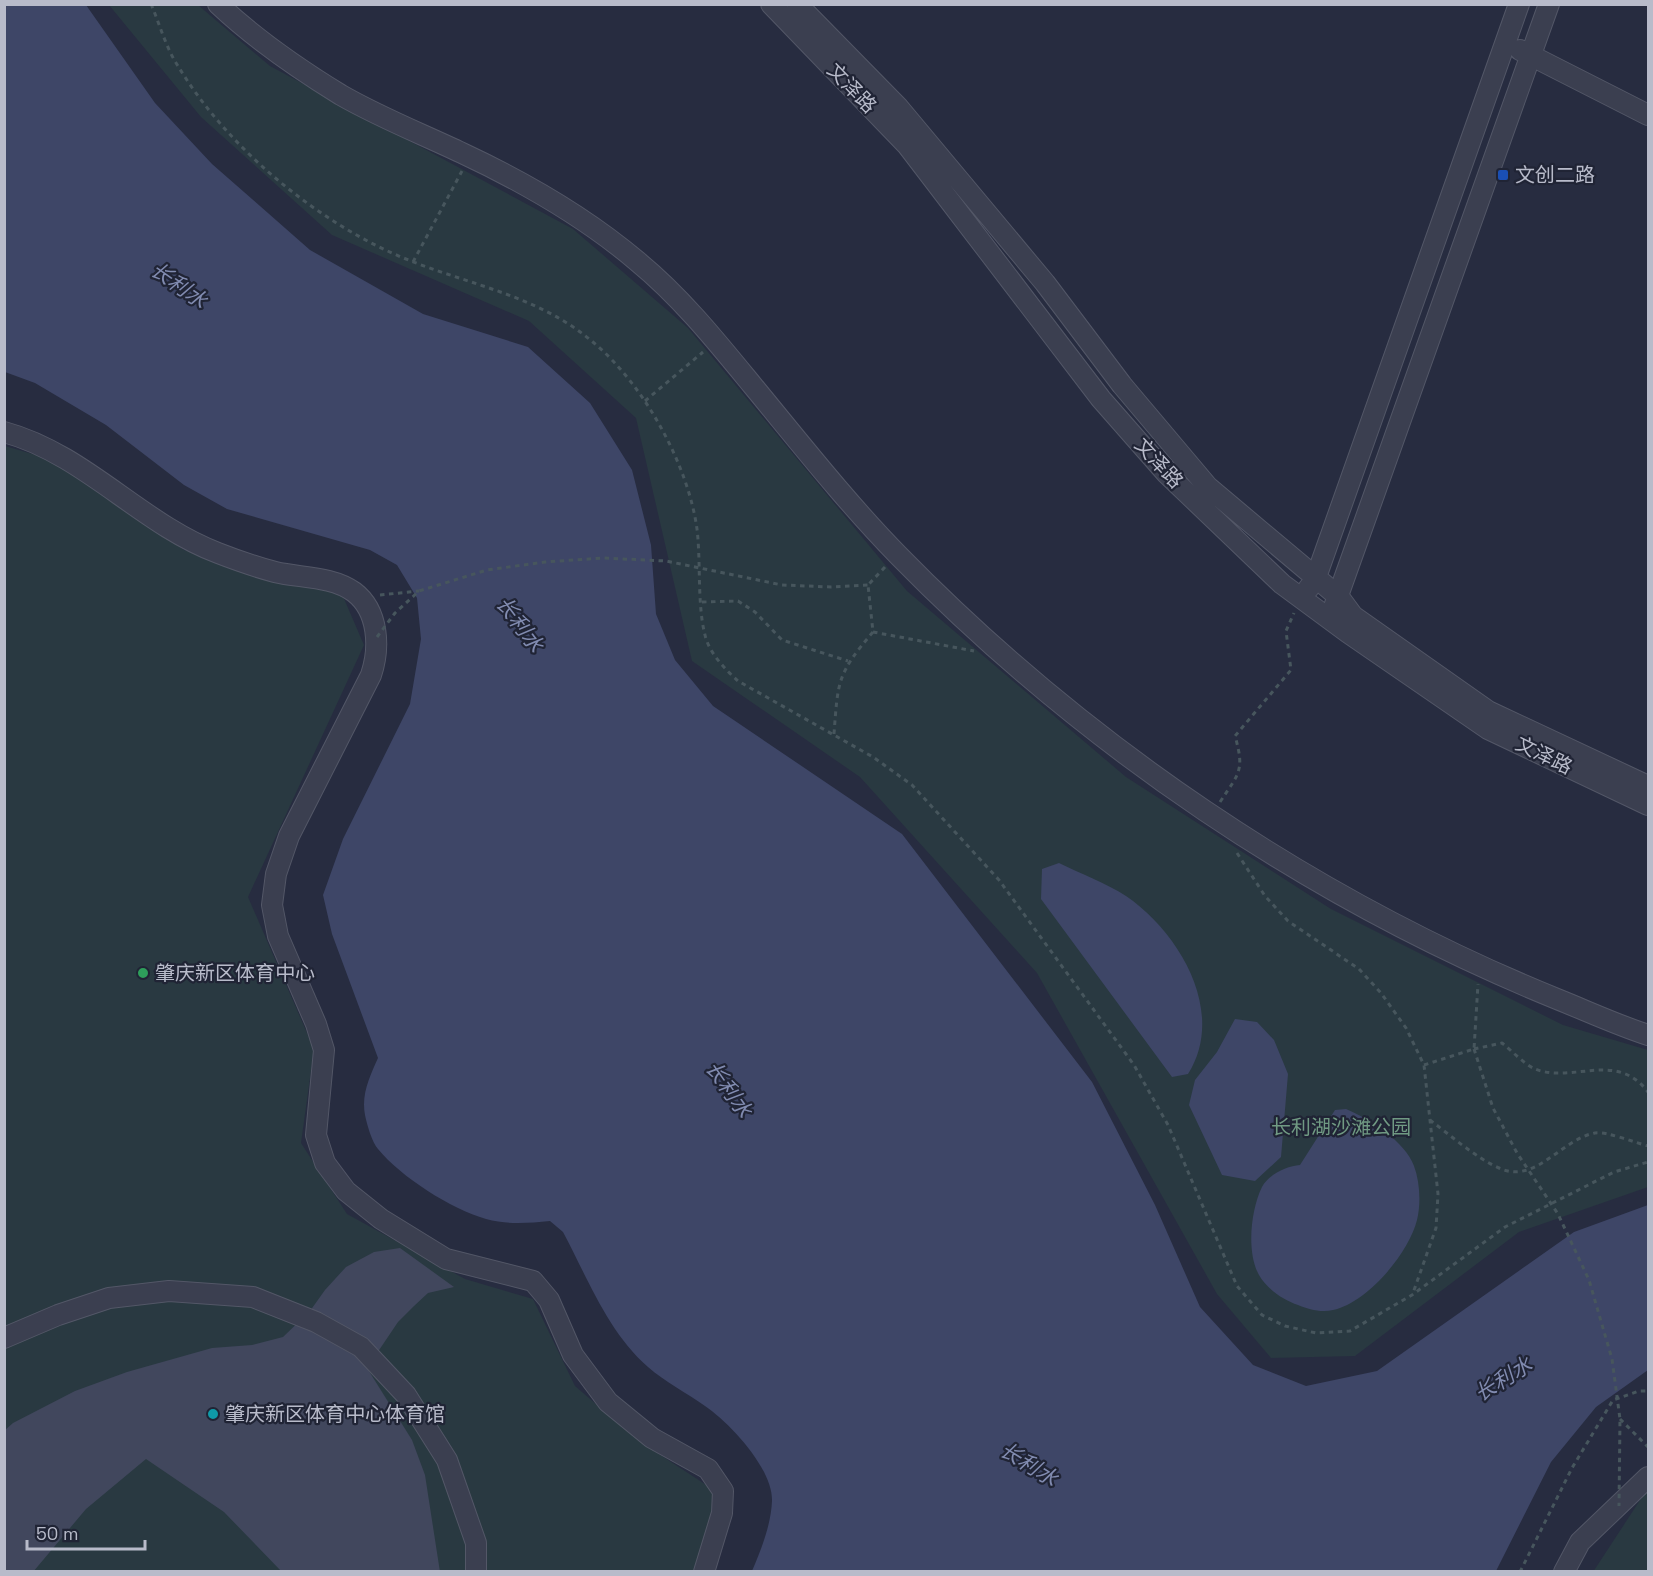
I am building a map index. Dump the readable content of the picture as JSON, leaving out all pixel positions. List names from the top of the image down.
{
  "streets": {
    "street": ["文泽路"]
  },
  "water": ["长利水"],
  "parks": ["长利湖沙滩公园"],
  "places": {
    "transit": ["文创二路"],
    "other": ["肇庆新区体育中心", "肇庆新区体育中心体育馆"]
  },
  "scale_bar": "50 m"
}
